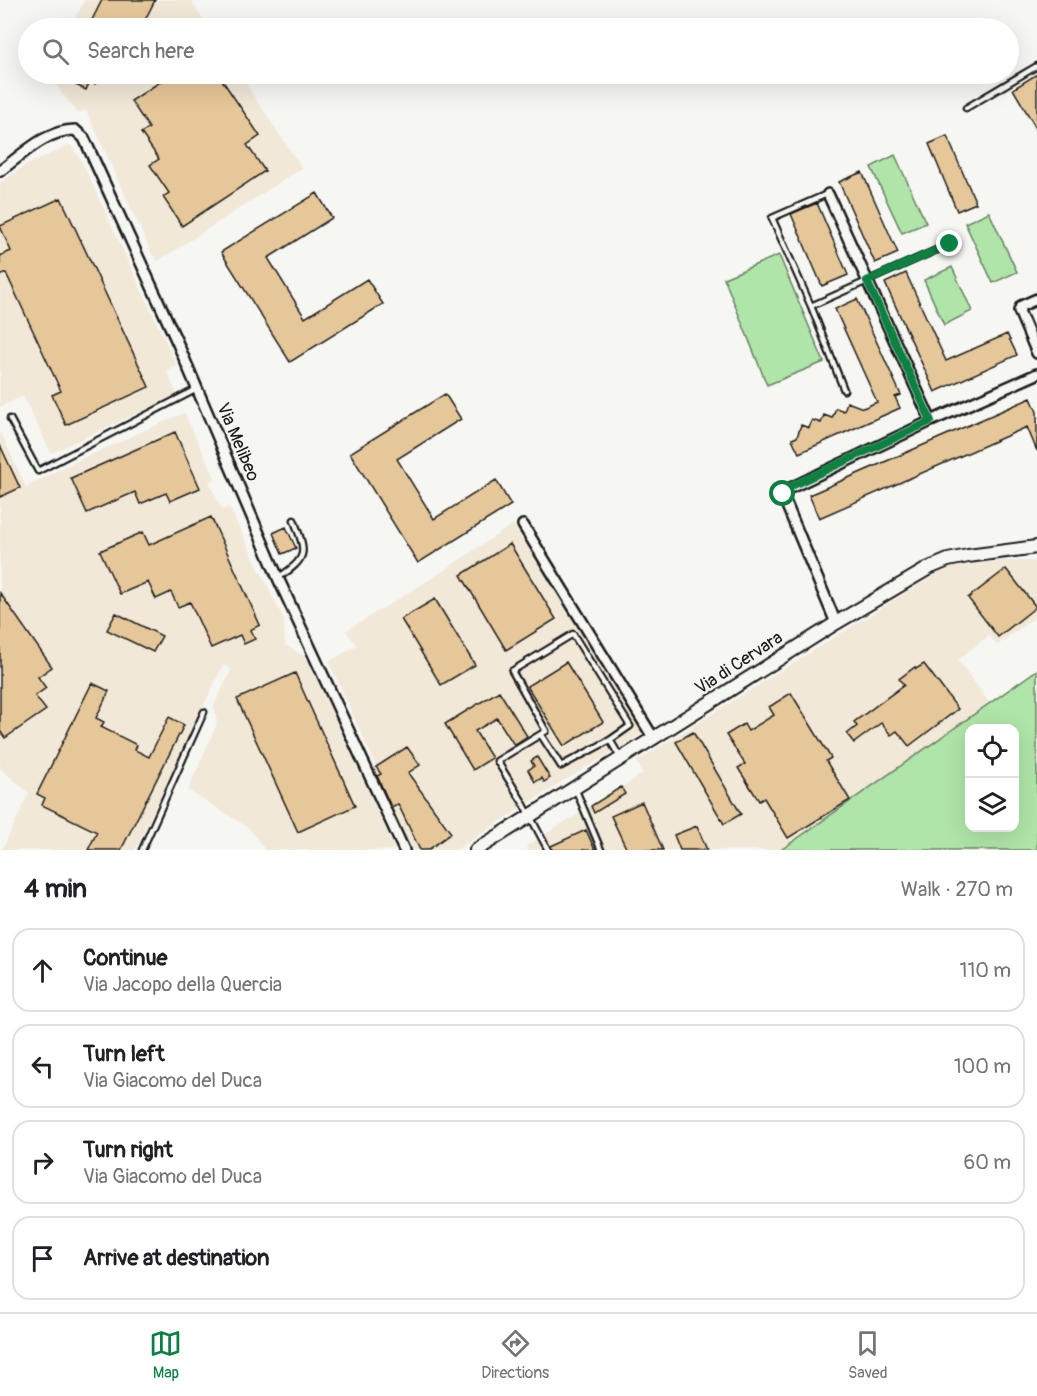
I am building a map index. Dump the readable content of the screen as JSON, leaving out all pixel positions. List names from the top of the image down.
{
  "streets": {
    "street": ["Via Melibeo", "Via di Cervara"]
  },
  "page": {
    "search": "Search here",
    "heading": ["4 min", "Walk · 270 m"],
    "list": [
      ["Continue", "Via Jacopo della Quercia", "110 m"],
      ["Turn left", "Via Giacomo del Duca", "100 m"],
      ["Turn right", "Via Giacomo del Duca", "60 m"],
      "Arrive at destination"
    ],
    "nav": ["Map", "Directions", "Saved"]
  }
}
